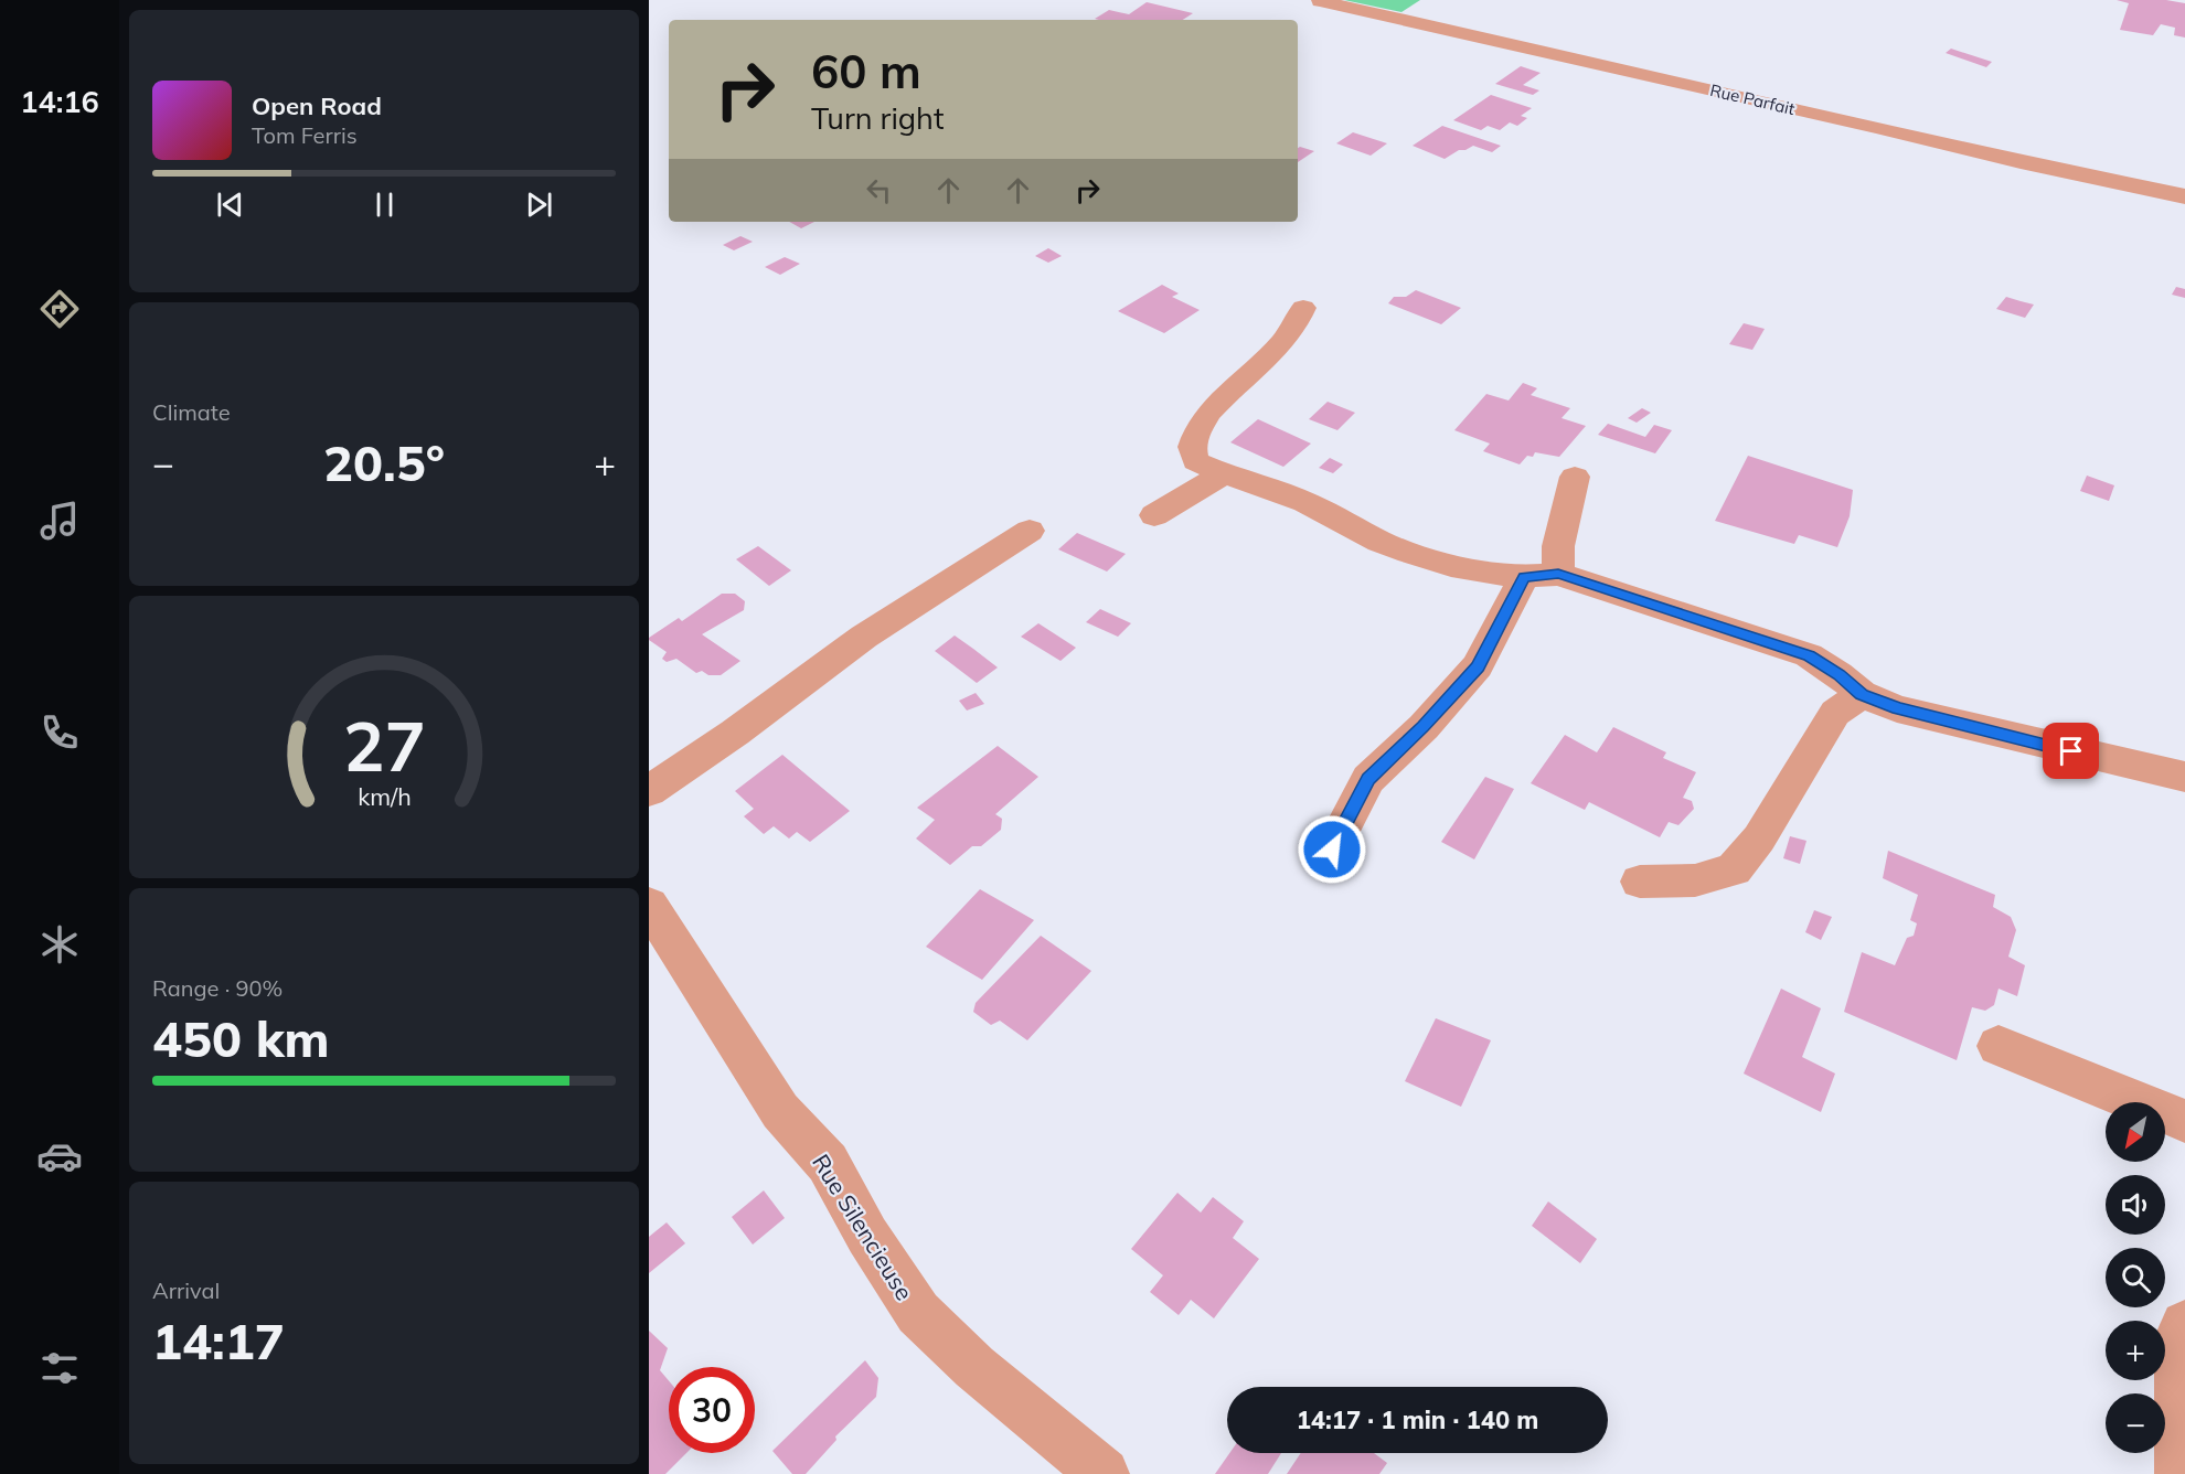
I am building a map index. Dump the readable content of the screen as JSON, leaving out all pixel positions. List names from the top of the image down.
{
  "streets": {
    "street": ["Rue Parfait", "Rue Silencieuse"]
  },
  "north": "bottom left",
  "page": {
    "tabs": "14:16",
    "turn": ["60 m", "Turn right"],
    "song": ["Open Road", "Tom Ferris"],
    "tile": [
      "Climate",
      ["Range · 90%", "450 km"],
      ["Arrival", "14:17"]
    ],
    "heat": ["−", "20.5°", "+"],
    "map_buttons": ["+", "−"],
    "limit": "30",
    "trip": "14:17 · 1 min · 140 m",
    "gauge": ["27", "km/h"]
  }
}
